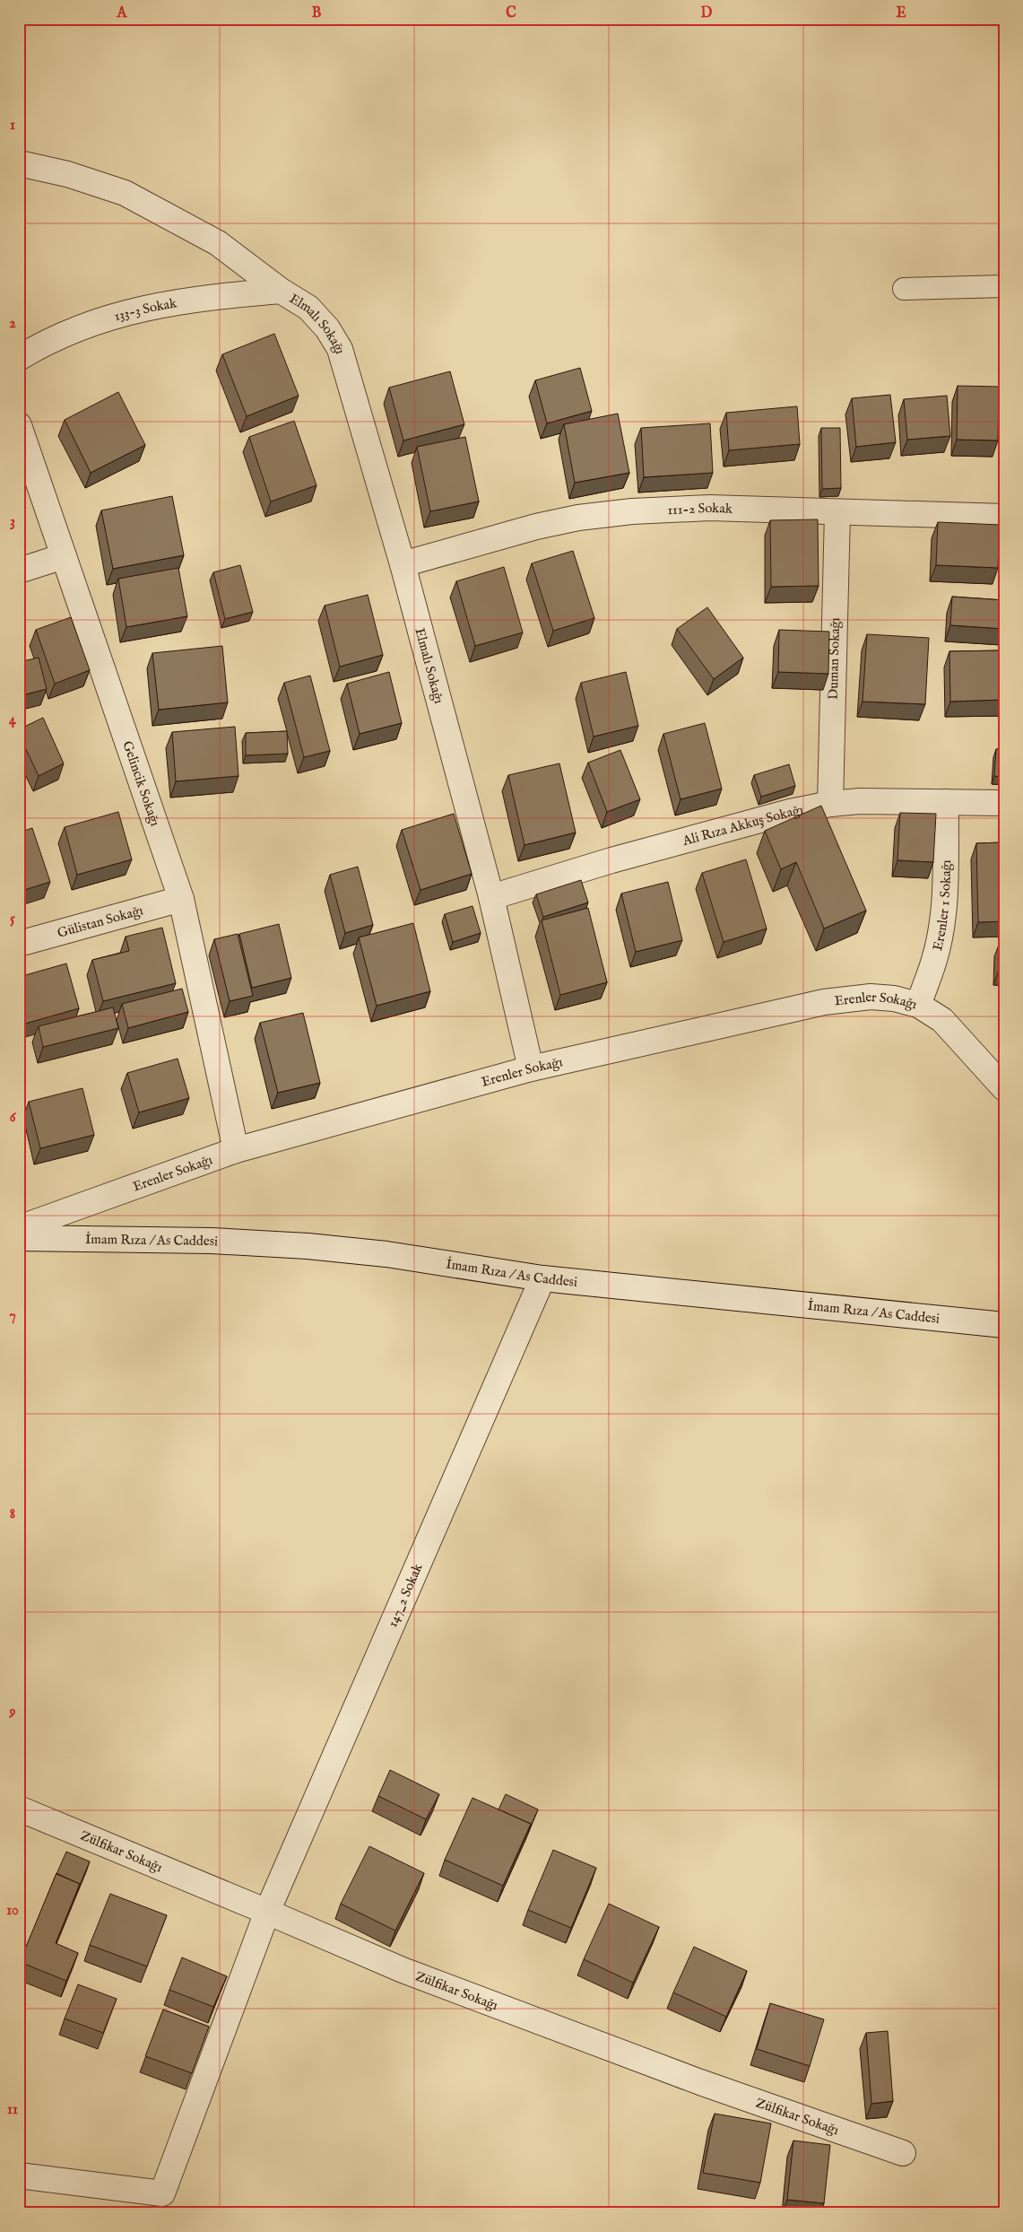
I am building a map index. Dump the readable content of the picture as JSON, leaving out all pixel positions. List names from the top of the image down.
{
  "streets": {
    "street": [
      "133-3 Sokak",
      "Elmalı Sokağı",
      "111-2 Sokak",
      "Duman Sokağı",
      "Gelincik Sokağı",
      "Ali Rıza Akkuş Sokağı",
      "Erenler 1 Sokağı",
      "Gülistan Sokağı",
      "Erenler Sokağı",
      "İmam Rıza / As Caddesi",
      "147_2 Sokak",
      "Zülfikar Sokağı"
    ]
  },
  "crossings": [
    ["133-3 Sokak", "Elmalı Sokağı"],
    ["Elmalı Sokağı", "111-2 Sokak"],
    ["Elmalı Sokağı", "Ali Rıza Akkuş Sokağı"],
    ["Elmalı Sokağı", "Erenler Sokağı"],
    ["111-2 Sokak", "Duman Sokağı"],
    ["Duman Sokağı", "Ali Rıza Akkuş Sokağı"],
    ["Gelincik Sokağı", "Gülistan Sokağı"],
    ["Gelincik Sokağı", "Erenler Sokağı"],
    ["Ali Rıza Akkuş Sokağı", "Erenler 1 Sokağı"],
    ["Erenler 1 Sokağı", "Erenler Sokağı"],
    ["İmam Rıza / As Caddesi", "147_2 Sokak"],
    ["147_2 Sokak", "Zülfikar Sokağı"]
  ],
  "grid": {
    "columns": [
      "A",
      "B",
      "C",
      "D",
      "E"
    ],
    "rows": [
      "1",
      "2",
      "3",
      "4",
      "5",
      "6",
      "7",
      "8",
      "9",
      "10",
      "11"
    ]
  }
}
